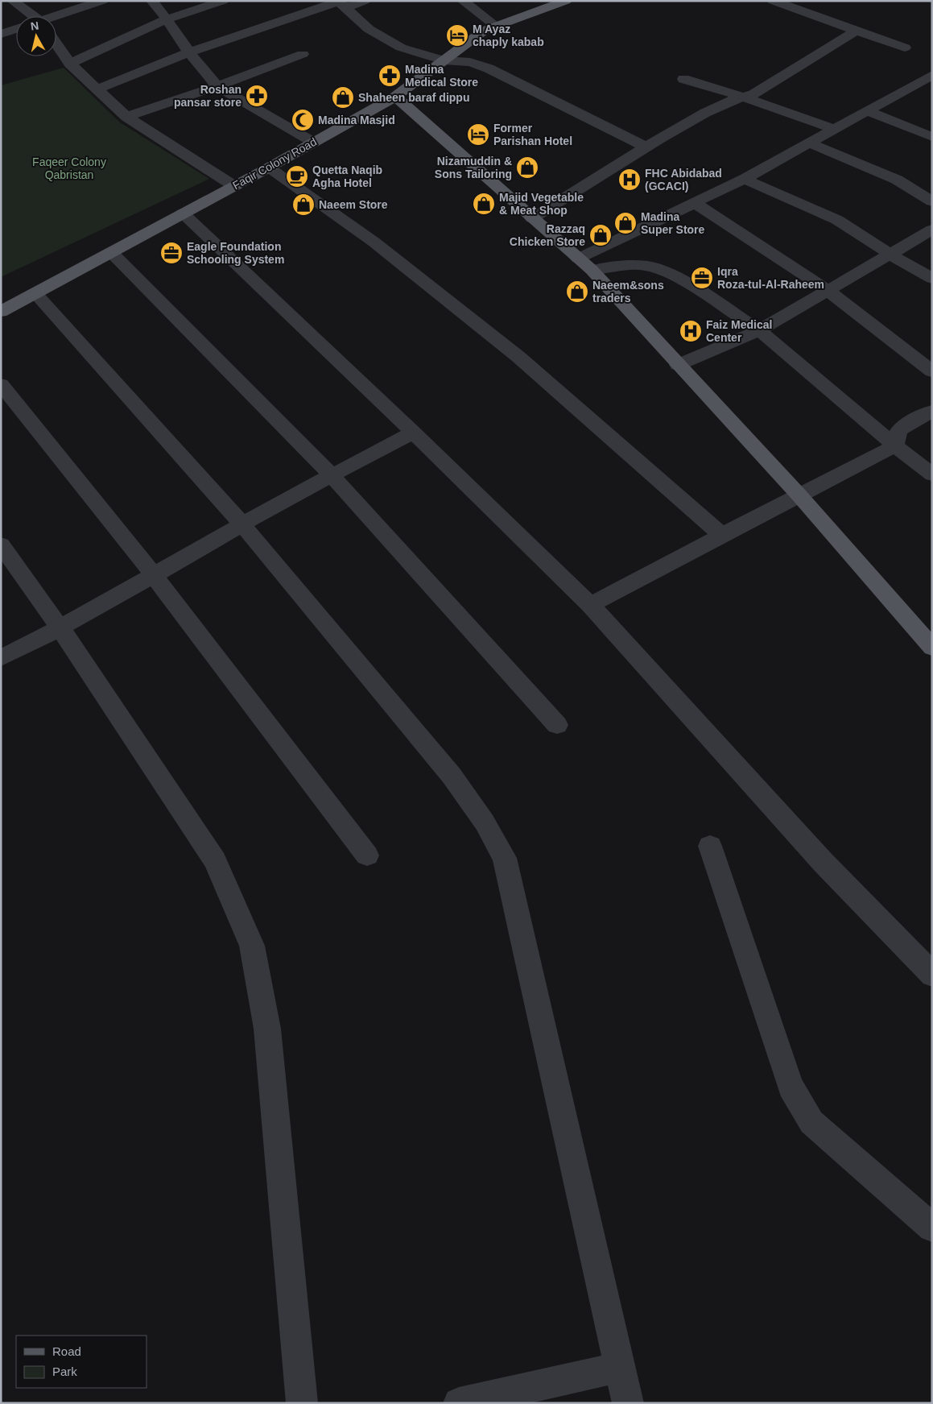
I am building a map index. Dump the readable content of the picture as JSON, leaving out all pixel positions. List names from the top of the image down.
{
  "streets": {
    "main road": ["Faqir Colony Road"]
  },
  "parks": ["Faqeer Colony Qabristan"],
  "places": {
    "hotel": ["M Ayaz chaply kabab", "Former Parishan Hotel"],
    "pharmacy": ["Madina Medical Store", "Roshan pansar store"],
    "shop": [
      "Shaheen baraf dippu",
      "Nizamuddin & Sons Tailoring",
      "Majid Vegetable & Meat Shop",
      "Naeem Store",
      "Madina Super Store",
      "Razzaq Chicken Store",
      "Naeem&sons traders"
    ],
    "mosque": ["Madina Masjid"],
    "cafe": ["Quetta Naqib Agha Hotel"],
    "hospital": ["FHC Abidabad (GCACI)", "Faiz Medical Center"],
    "office": ["Eagle Foundation Schooling System", "Iqra Roza-tul-Al-Raheem"]
  },
  "legend": ["Road", "Park"],
  "north": "top"
}
